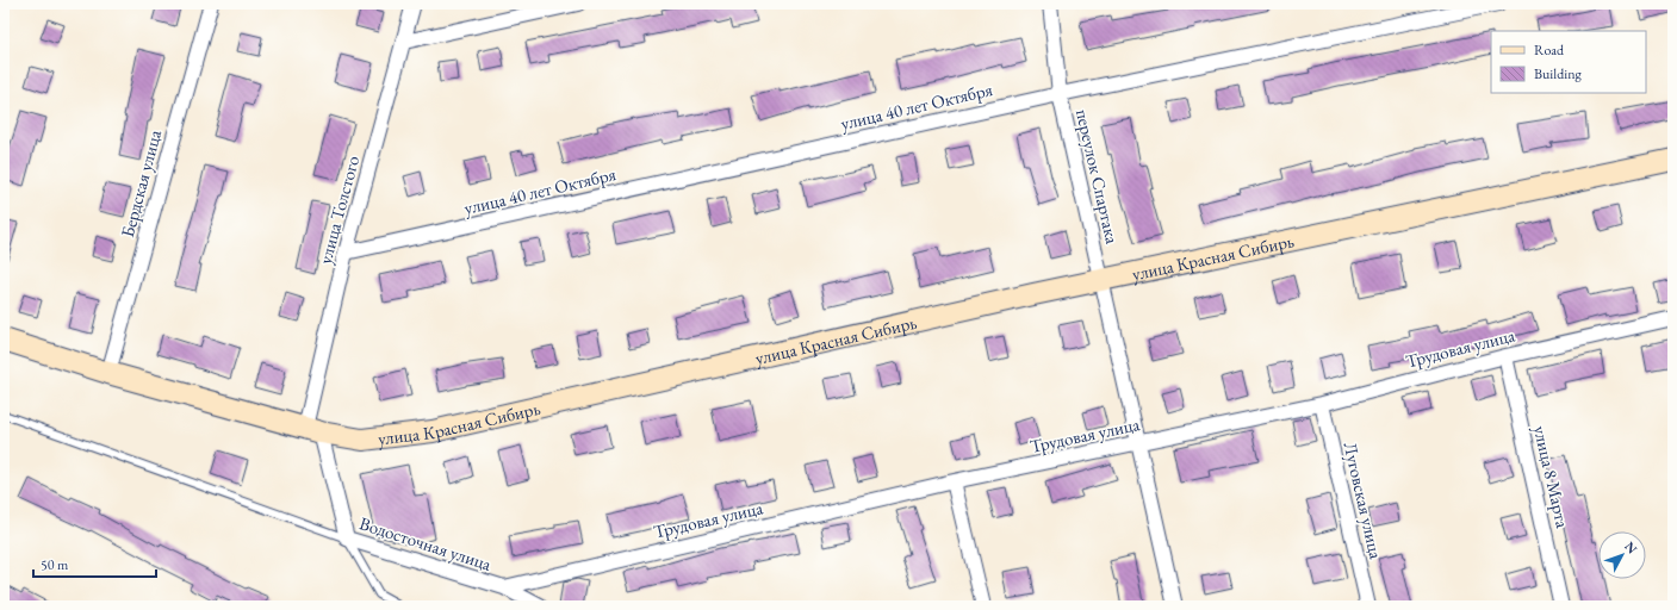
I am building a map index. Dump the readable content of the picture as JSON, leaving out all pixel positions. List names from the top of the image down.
{
  "streets": {
    "main road": ["улица Красная Сибирь"],
    "street": [
      "улица 40 лет Октября",
      "переулок Спартака",
      "Бердская улица",
      "улица Толстого",
      "Трудовая улица",
      "улица 8 Марта",
      "Луговская улица",
      "Водосточная улица"
    ]
  },
  "crossings": [
    ["улица 40 лет Октября", "переулок Спартака"],
    ["улица 40 лет Октября", "улица Толстого"],
    ["переулок Спартака", "улица Красная Сибирь"],
    ["переулок Спартака", "Трудовая улица"],
    ["Бердская улица", "улица Красная Сибирь"],
    ["улица Толстого", "улица Красная Сибирь"],
    ["улица Толстого", "Водосточная улица"],
    ["улица Красная Сибирь", "Водосточная улица"],
    ["Трудовая улица", "улица 8 Марта"],
    ["Трудовая улица", "Луговская улица"],
    ["Трудовая улица", "Водосточная улица"]
  ],
  "legend": ["Road", "Building"],
  "scale_bar": "50 m",
  "north": "top right"
}
